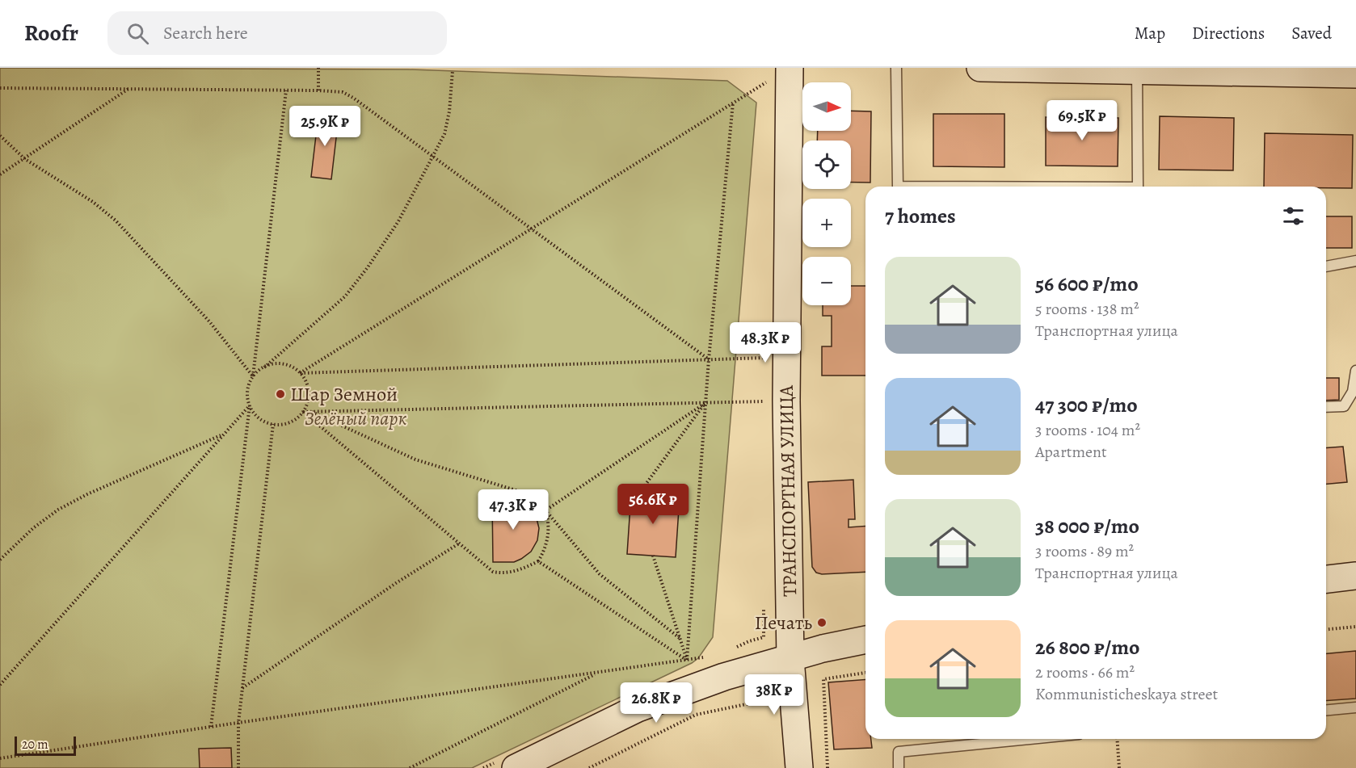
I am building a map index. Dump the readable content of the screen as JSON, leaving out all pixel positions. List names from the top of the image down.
{
  "streets": {
    "street": ["ТРАНСПОРТНАЯ УЛИЦА"]
  },
  "parks": ["Зелёный парк"],
  "places": ["Шар Земной", "Печать"],
  "scale_bar": "20 m",
  "north": "right",
  "page": {
    "header": "Roofr",
    "search": "Search here",
    "nav": ["Map", "Directions", "Saved"],
    "map_buttons": ["+", "−"],
    "price": [
      "69.5K ₽",
      "25.9K ₽",
      "48.3K ₽",
      "56.6K ₽",
      "47.3K ₽",
      "38K ₽",
      "26.8K ₽"
    ],
    "heading": "7 homes",
    "list": [
      {
        "name": "56 600 ₽/mo",
        "note": "5 rooms · 138 m² · Транспортная улица"
      },
      {
        "name": "47 300 ₽/mo",
        "note": "3 rooms · 104 m² · Apartment"
      },
      {
        "name": "38 000 ₽/mo",
        "note": "3 rooms · 89 m² · Транспортная улица"
      },
      {
        "name": "26 800 ₽/mo",
        "note": "2 rooms · 66 m² · Kommunisticheskaya street"
      }
    ],
    "scale": "20 m"
  }
}
